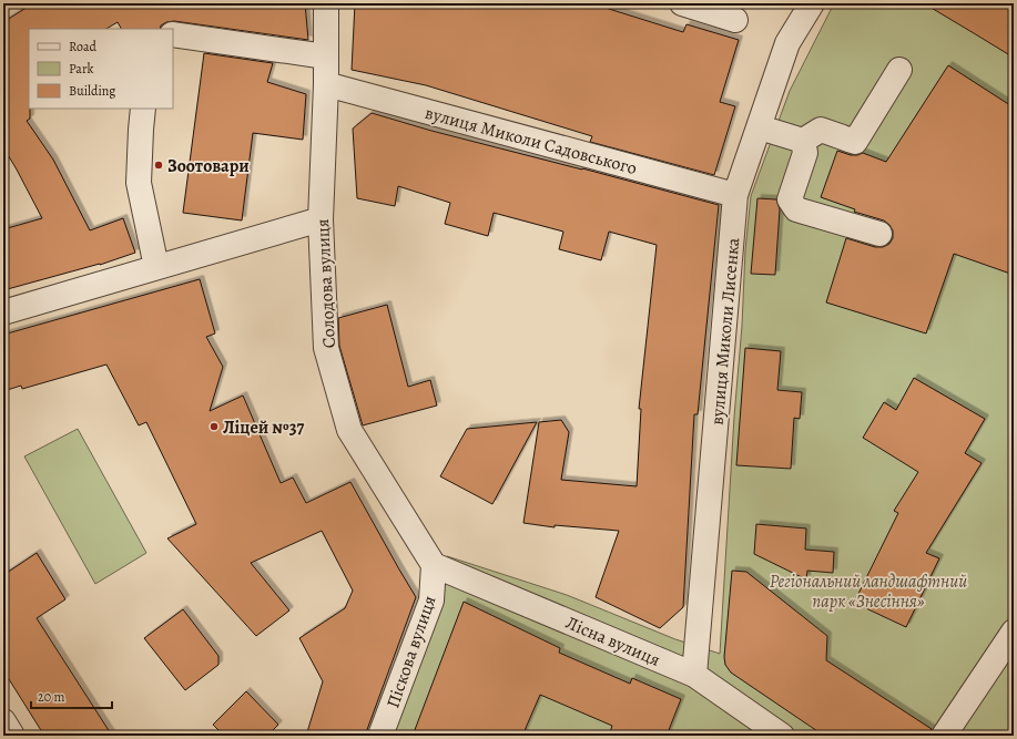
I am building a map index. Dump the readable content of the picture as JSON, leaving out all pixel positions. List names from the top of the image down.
{
  "streets": {
    "street": [
      "вулиця Миколи Садовського",
      "Солодова вулиця",
      "вулиця Миколи Лисенка",
      "Лісна вулиця",
      "Піскова вулиця"
    ]
  },
  "crossings": [
    ["вулиця Миколи Садовського", "Солодова вулиця"],
    ["вулиця Миколи Садовського", "вулиця Миколи Лисенка"],
    ["Солодова вулиця", "Лісна вулиця"],
    ["Солодова вулиця", "Піскова вулиця"],
    ["вулиця Миколи Лисенка", "Лісна вулиця"],
    ["Лісна вулиця", "Піскова вулиця"]
  ],
  "parks": ["Регіональний ландшафтний парк «Знесіння»"],
  "places": ["Зоотовари", "Ліцей №37"],
  "legend": ["Road", "Park", "Building"],
  "scale_bar": "20 m"
}
